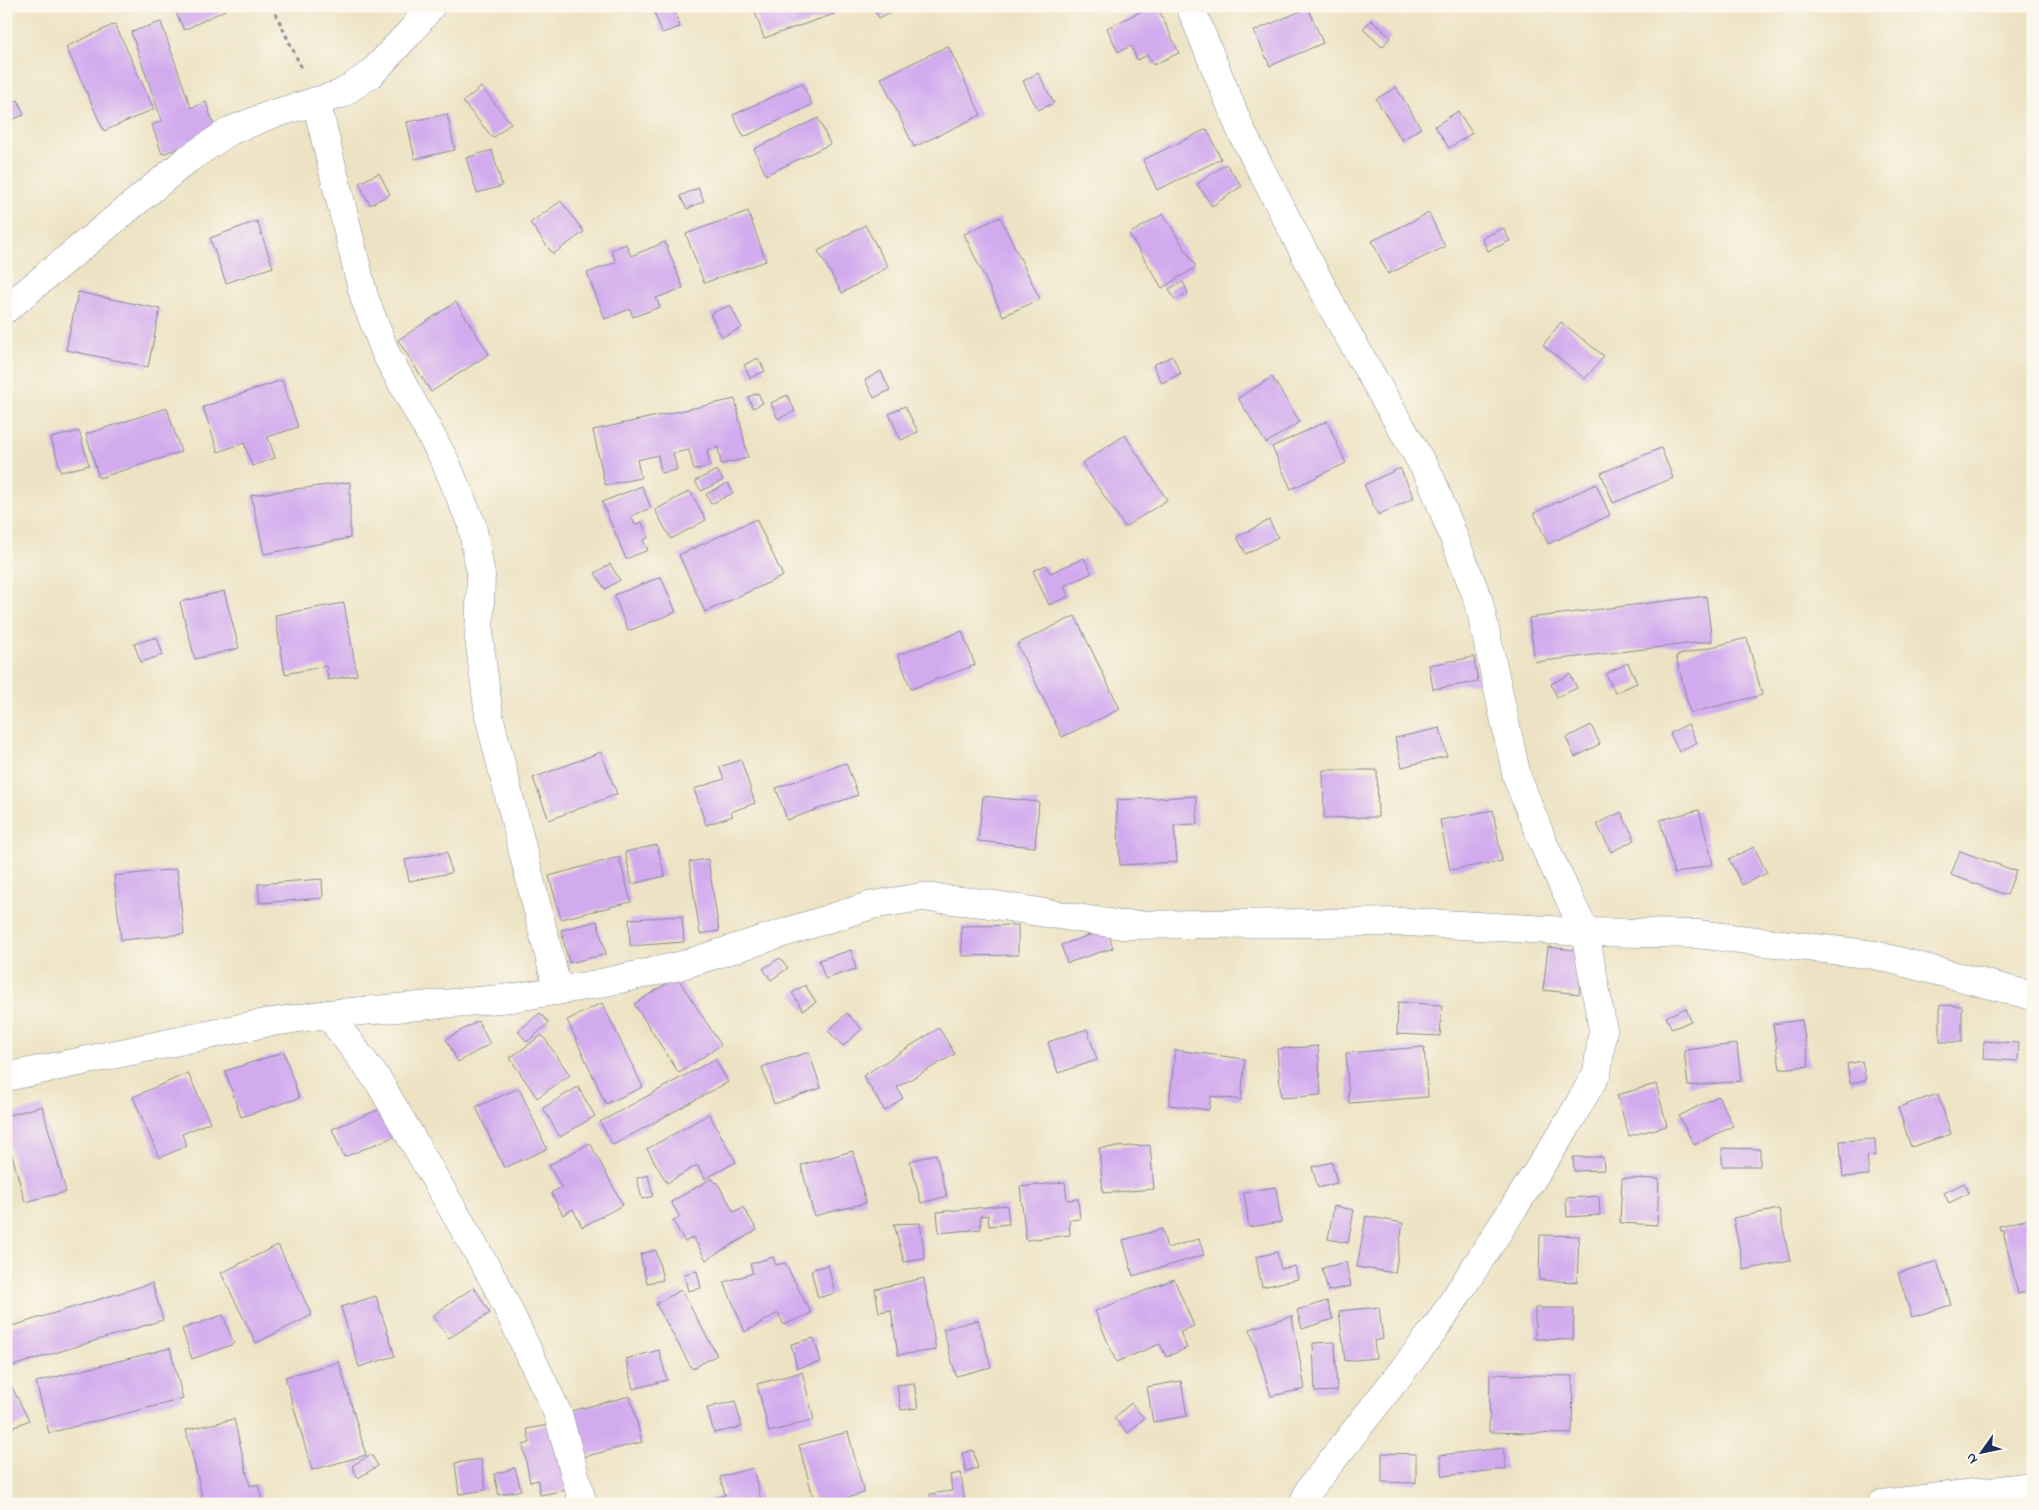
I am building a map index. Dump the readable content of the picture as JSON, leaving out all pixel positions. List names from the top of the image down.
{
  "north": "bottom left"
}
